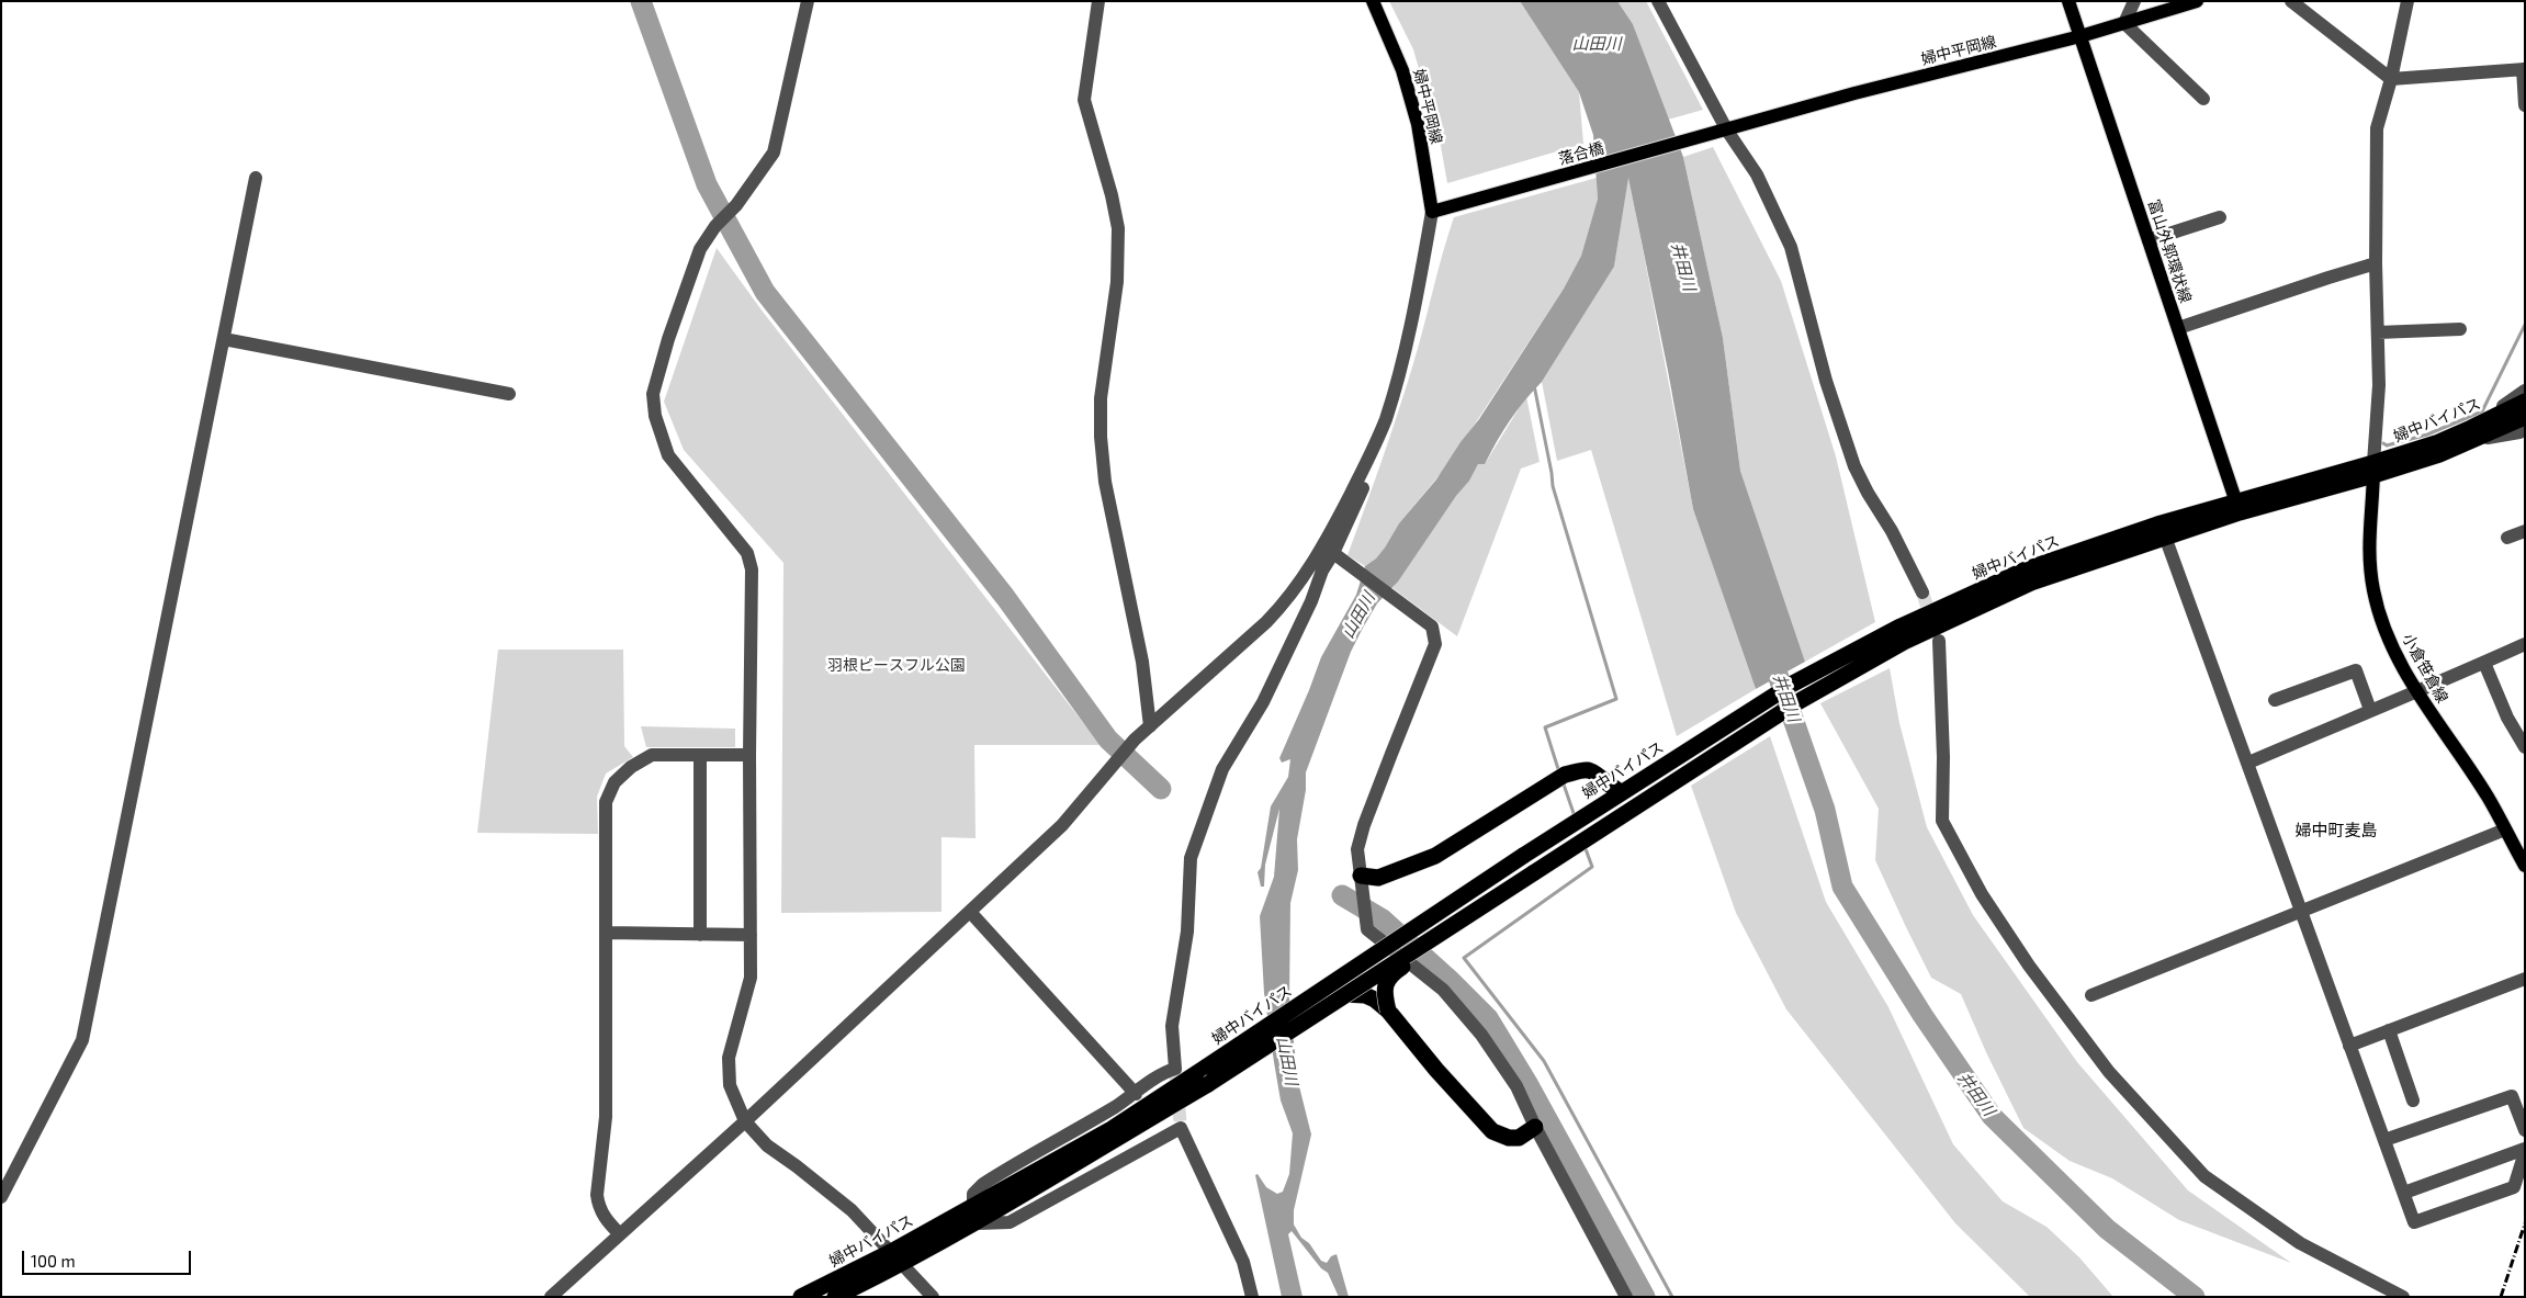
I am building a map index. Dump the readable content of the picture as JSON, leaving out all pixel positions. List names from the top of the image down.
{
  "streets": {
    "highway": ["婦中バイパス"],
    "main road": [
      "婦中平岡線",
      "落合橋",
      "富山外郭環状線",
      "小倉笹倉線"
    ]
  },
  "crossings": [
    ["婦中平岡線", "落合橋"],
    ["婦中平岡線", "富山外郭環状線"],
    ["富山外郭環状線", "婦中バイパス"],
    ["婦中バイパス", "小倉笹倉線"]
  ],
  "districts": ["婦中町麦島"],
  "water": ["山田川", "井田川"],
  "parks": ["羽根ピースフル公園"],
  "scale_bar": "100 m"
}
